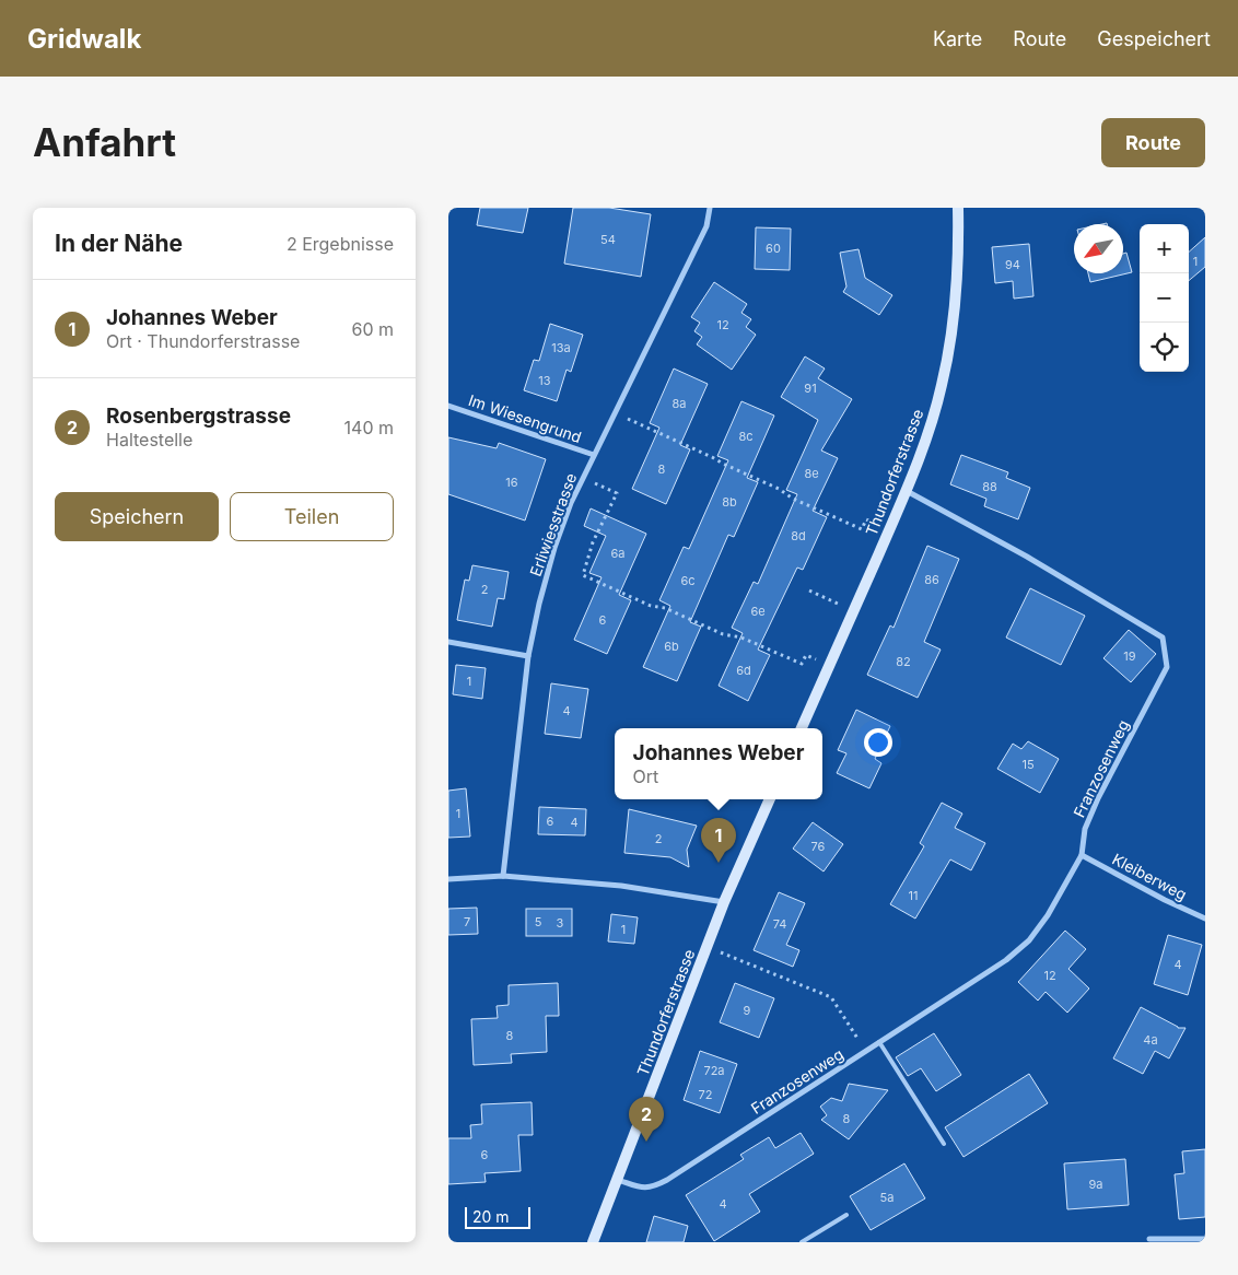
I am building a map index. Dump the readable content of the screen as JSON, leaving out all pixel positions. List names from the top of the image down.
{
  "streets": {
    "street": [
      "Im Wiesengrund",
      "Thundorferstrasse",
      "Erliwiesstrasse",
      "Franzosenweg",
      "Kleiberweg"
    ]
  },
  "crossings": [
    ["Im Wiesengrund", "Erliwiesstrasse"],
    ["Thundorferstrasse", "Franzosenweg"],
    ["Franzosenweg", "Kleiberweg"]
  ],
  "house_numbers": [
    "54",
    "60",
    "1",
    "94",
    "12",
    "13a",
    "13",
    "91",
    "8a",
    "8c",
    "8",
    "8e",
    "16",
    "88",
    "8b",
    "8d",
    "6a",
    "86",
    "6c",
    "2",
    "6e",
    "6",
    "6b",
    "19",
    "82",
    "6d",
    "1",
    "4",
    "15",
    "1",
    "6",
    "4",
    "2",
    "76",
    "11",
    "7",
    "5",
    "3",
    "74",
    "1",
    "4",
    "12",
    "9",
    "8",
    "4a",
    "72a",
    "72",
    "8",
    "6",
    "9a",
    "5a",
    "4"
  ],
  "scale_bar": "20 m",
  "north": "bottom left",
  "page": {
    "header": "Gridwalk",
    "nav": ["Karte", "Route", "Gespeichert"],
    "buttons": [
      "Route",
      ["Speichern", "Teilen"]
    ],
    "title": "Anfahrt",
    "heading": ["In der Nähe", "2 Ergebnisse"],
    "map_buttons": ["+", "−"],
    "list": [
      {
        "mark": "1",
        "name": "Johannes Weber",
        "note": "Ort · Thundorferstrasse",
        "value": "60 m"
      },
      {
        "mark": "2",
        "name": "Rosenbergstrasse",
        "note": "Haltestelle",
        "value": "140 m"
      }
    ],
    "popup": ["Johannes Weber", "Ort"],
    "pins": ["1", "2"],
    "scale": "20 m"
  }
}
